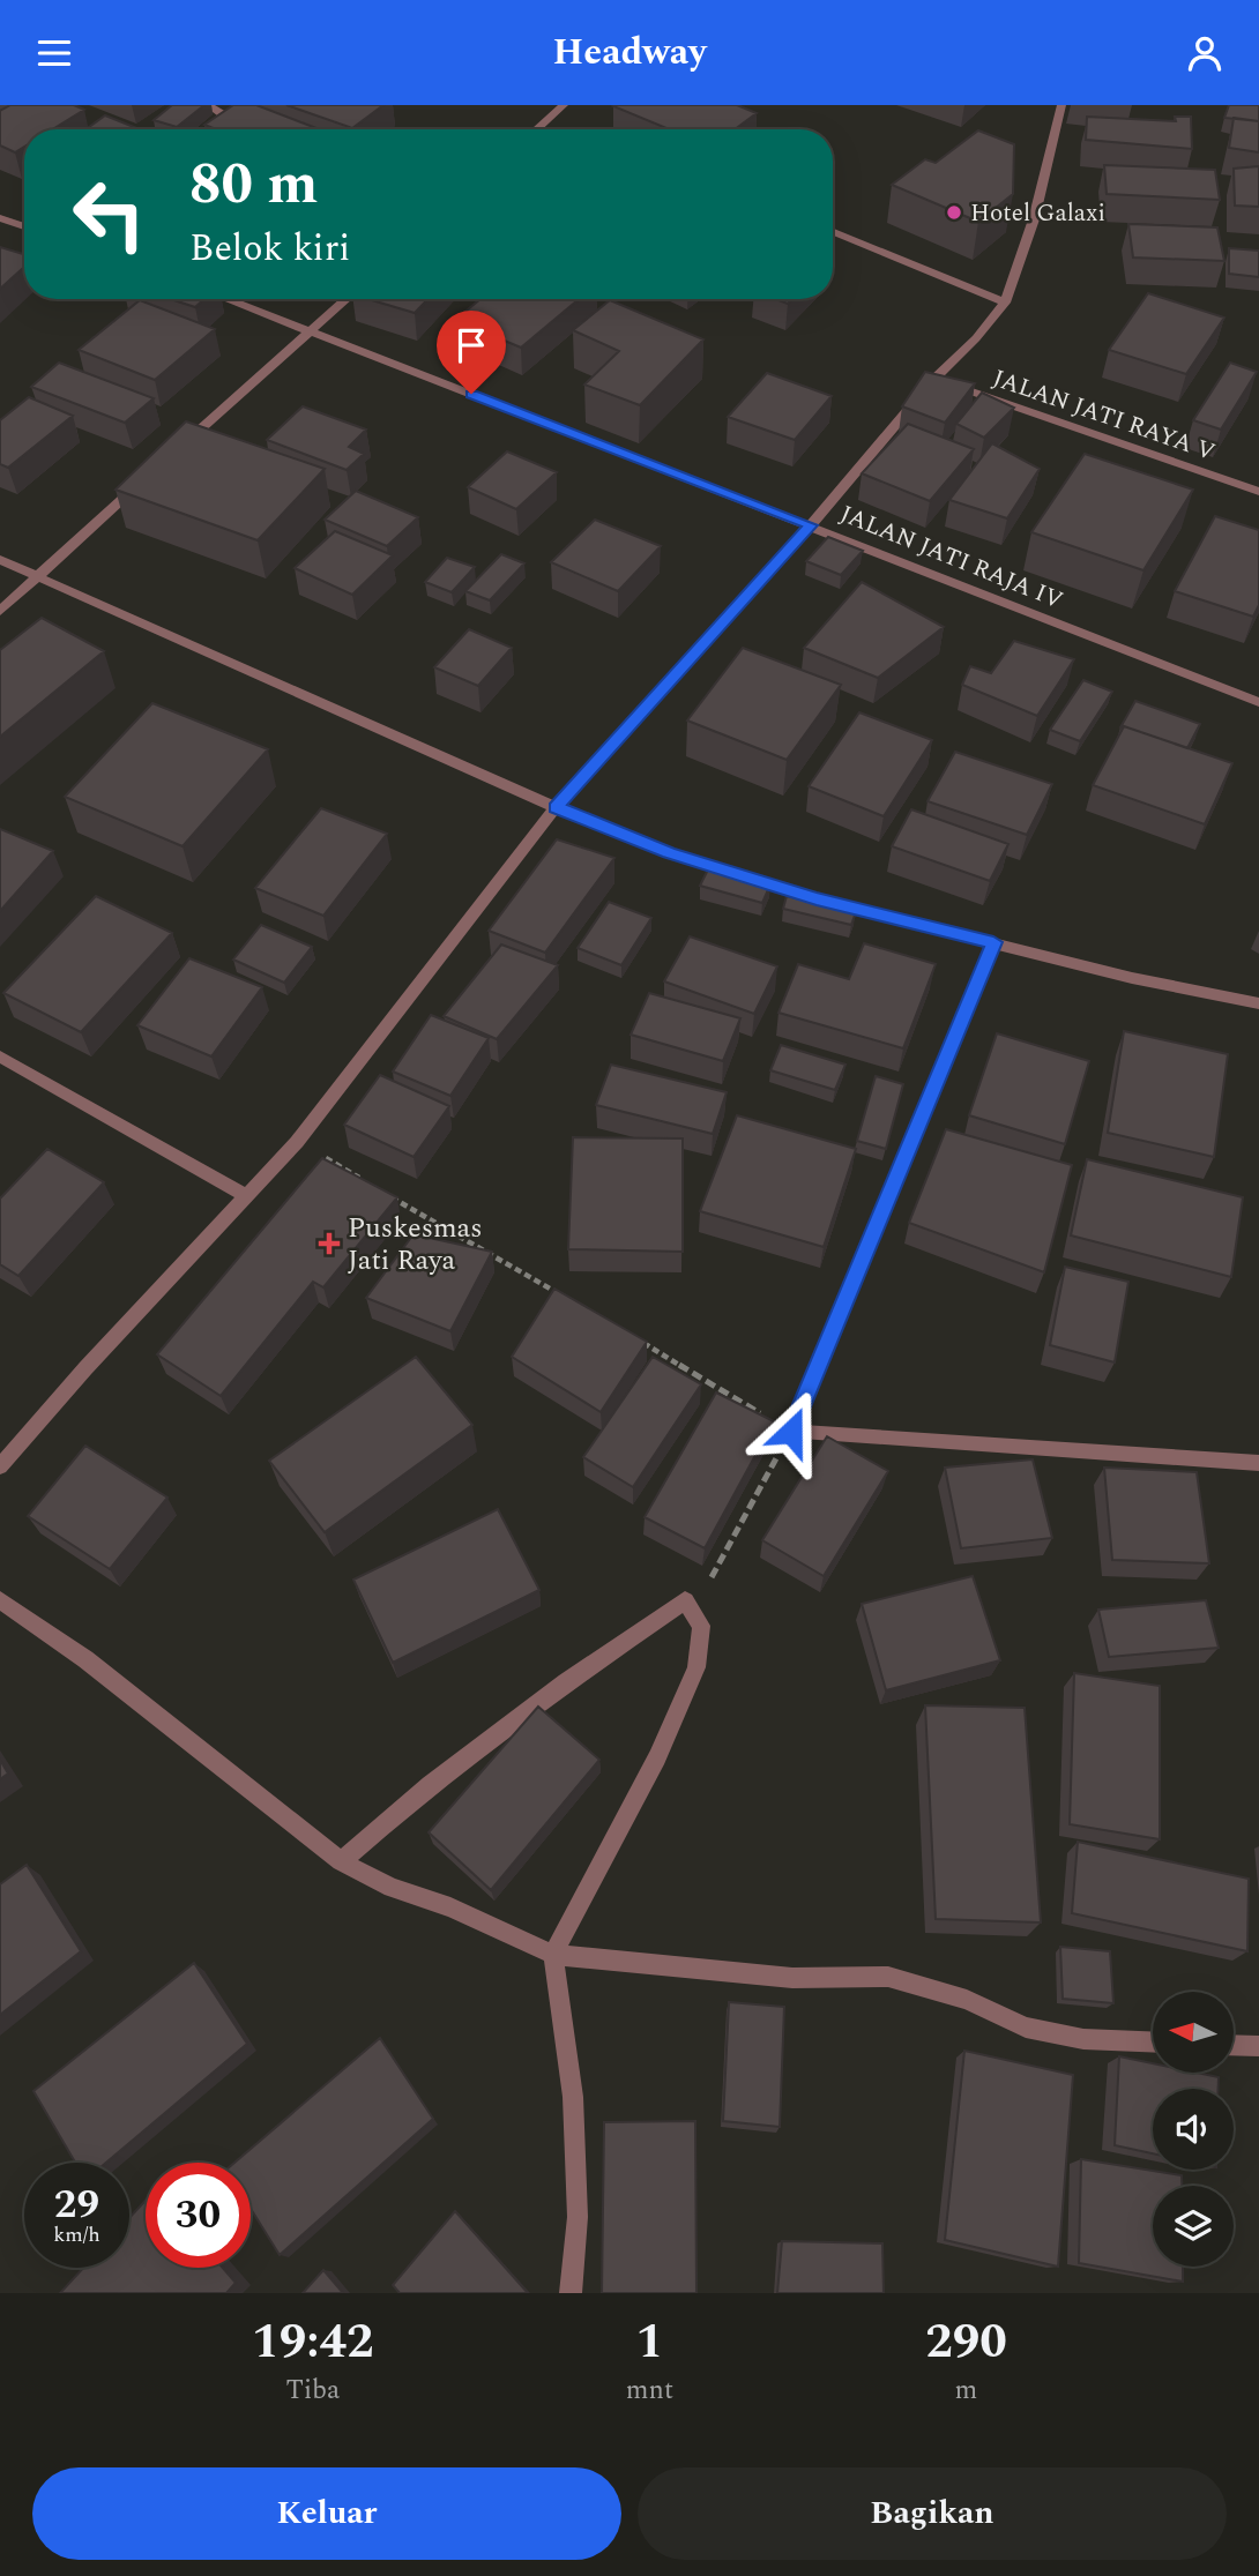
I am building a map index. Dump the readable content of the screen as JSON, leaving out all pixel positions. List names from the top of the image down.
{
  "streets": {
    "street": ["JALAN JATI RAYA V", "JALAN JATI RAJA IV"]
  },
  "places": {
    "other": ["Hotel Galaxi"],
    "health": ["Puskesmas Jati Raya"]
  },
  "north": "left",
  "page": {
    "header": "Headway",
    "turn": ["80 m", "Belok kiri"],
    "speed": "29 km/h",
    "limit": "30",
    "eta": [
      "19:42",
      "Tiba",
      "1",
      "mnt",
      "290",
      "m"
    ],
    "buttons": ["Keluar", "Bagikan"]
  }
}
